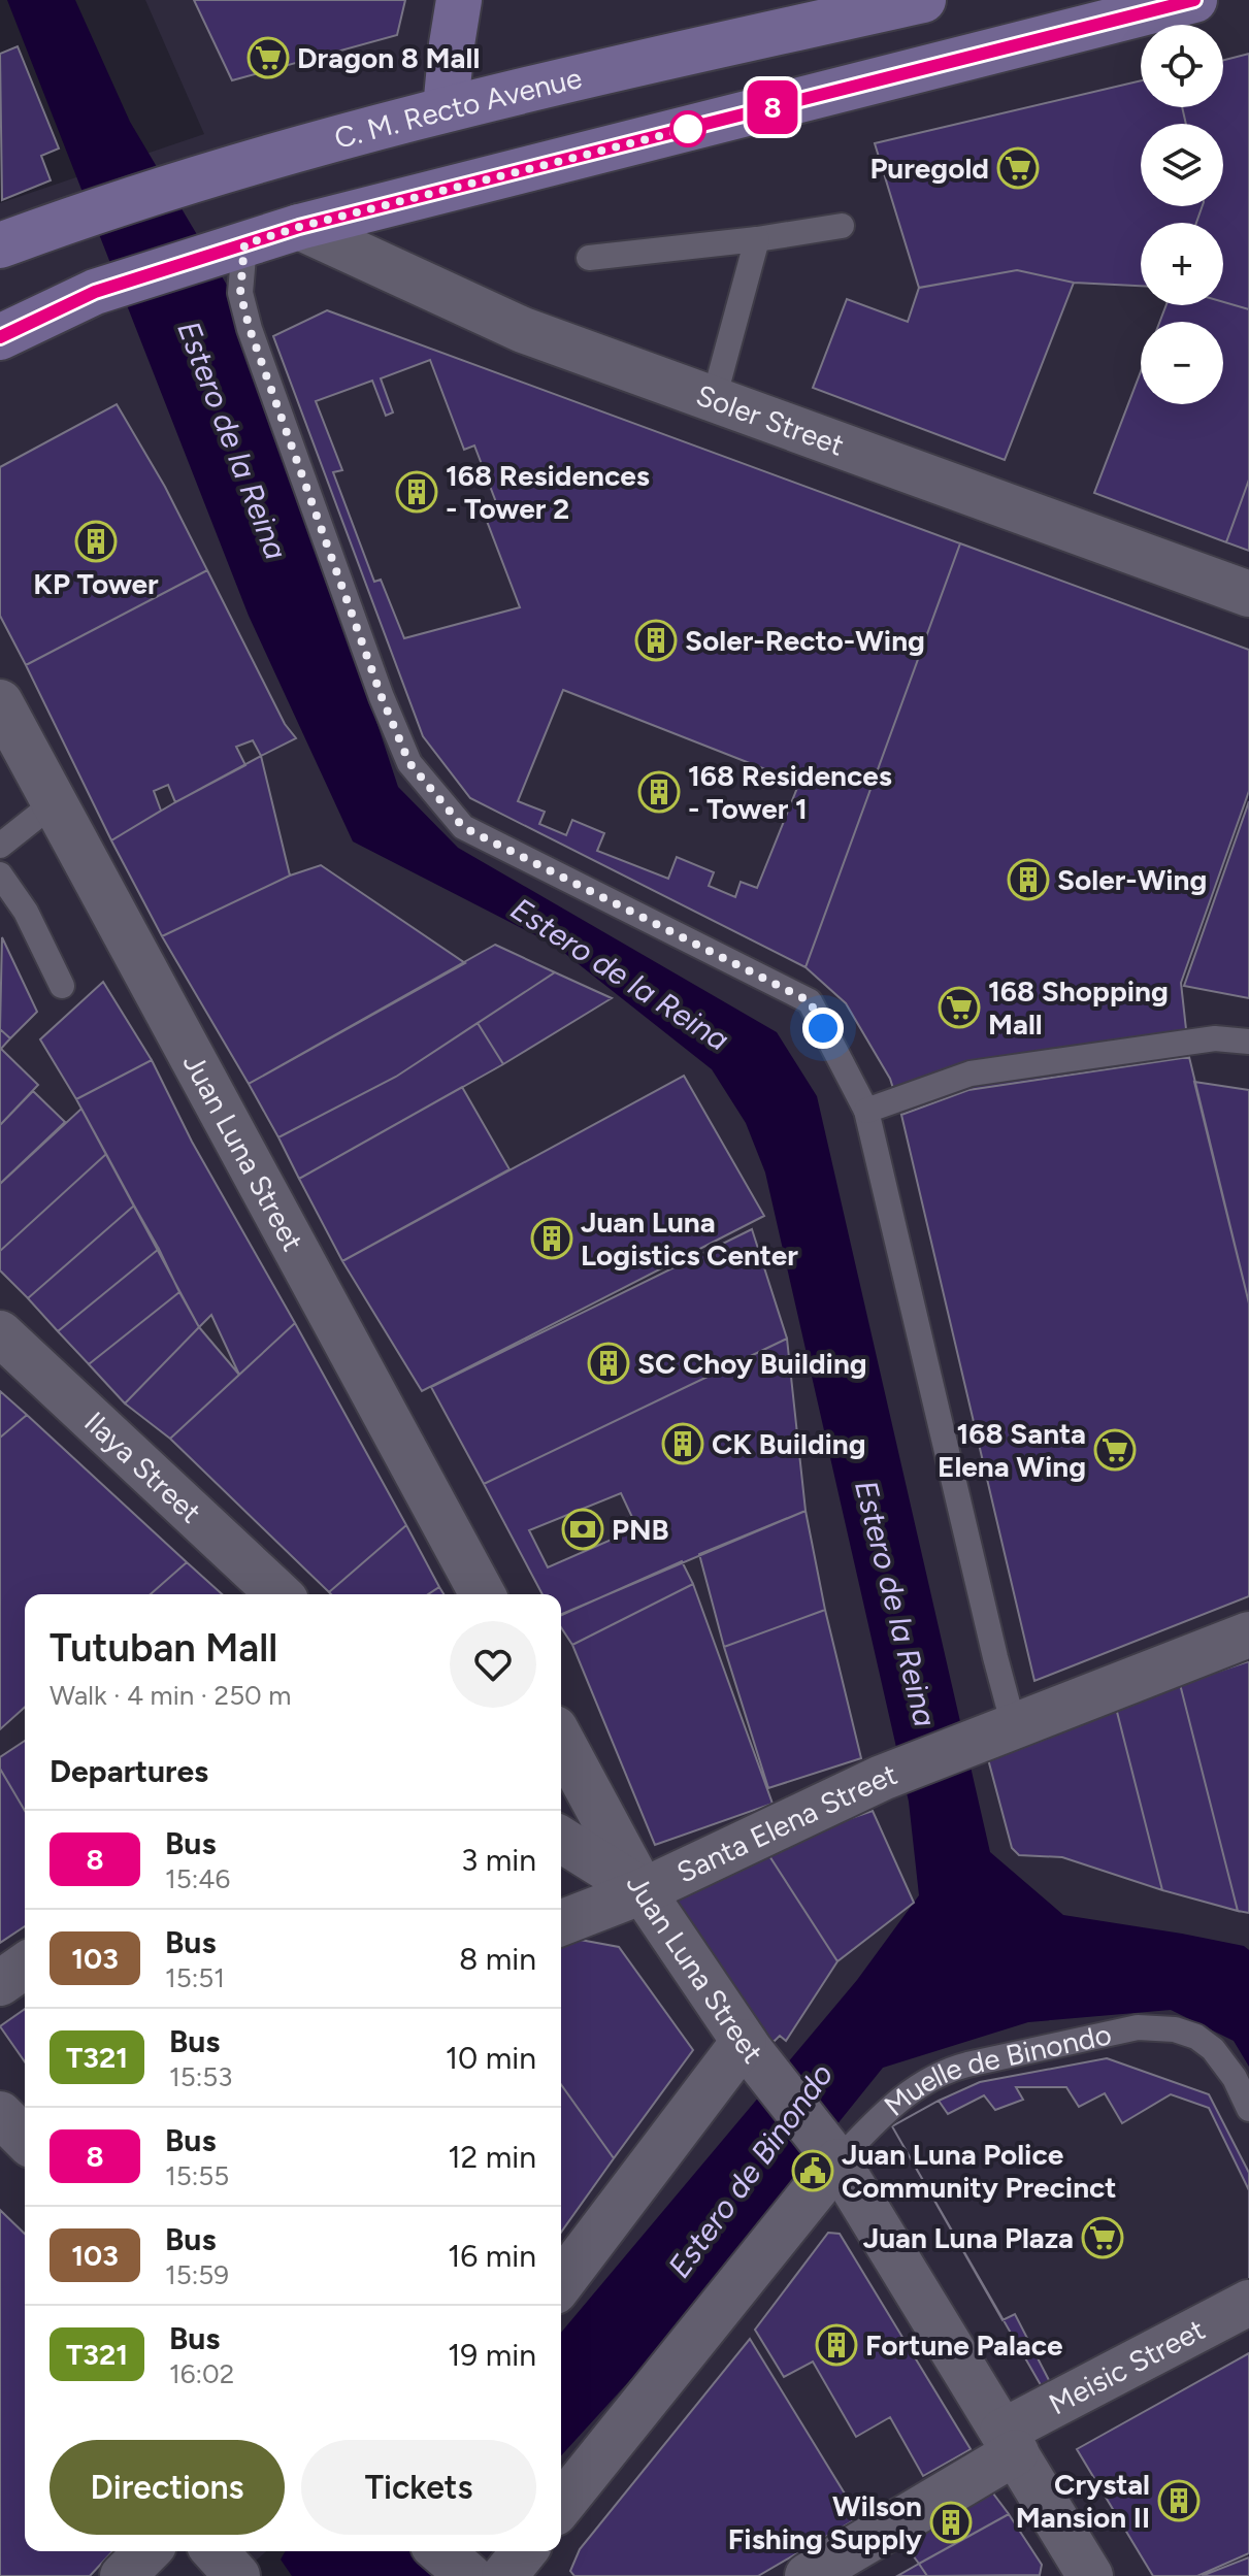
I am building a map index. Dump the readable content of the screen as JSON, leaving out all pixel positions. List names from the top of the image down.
{
  "streets": {
    "main road": ["C. M. Recto Avenue"],
    "street": [
      "Soler Street",
      "Juan Luna Street",
      "Ilaya Street",
      "Santa Elena Street",
      "Muelle de Binondo",
      "Meisic Street"
    ]
  },
  "crossings": [
    ["Juan Luna Street", "Santa Elena Street"],
    ["Juan Luna Street", "Muelle de Binondo"],
    ["Juan Luna Street", "Meisic Street"]
  ],
  "water": ["Estero de la Reina", "Estero de Binondo"],
  "places": {
    "supermarket": [
      "Dragon 8 Mall",
      "Puregold",
      "168 Shopping Mall",
      "168 Santa Elena Wing",
      "Juan Luna Plaza"
    ],
    "building": [
      "168 Residences - Tower 2",
      "KP Tower",
      "Soler-Recto-Wing",
      "168 Residences - Tower 1",
      "Soler-Wing",
      "Juan Luna Logistics Center",
      "SC Choy Building",
      "CK Building",
      "Fortune Palace",
      "Crystal Mansion II",
      "Wilson Fishing Supply"
    ],
    "bank": ["PNB"],
    "public building": ["Juan Luna Police Community Precinct"]
  },
  "lines": ["bus line 8"],
  "page": {
    "on_map": "8",
    "map_buttons": ["+", "−"],
    "heading": [
      ["Tutuban Mall", "Walk · 4 min · 250 m"],
      "Departures"
    ],
    "list": [
      {
        "mark": "8",
        "name": "Bus",
        "note": "15:46",
        "value": "3 min"
      },
      {
        "mark": "103",
        "name": "Bus",
        "note": "15:51",
        "value": "8 min"
      },
      {
        "mark": "T321",
        "name": "Bus",
        "note": "15:53",
        "value": "10 min"
      },
      {
        "mark": "8",
        "name": "Bus",
        "note": "15:55",
        "value": "12 min"
      },
      {
        "mark": "103",
        "name": "Bus",
        "note": "15:59",
        "value": "16 min"
      },
      {
        "mark": "T321",
        "name": "Bus",
        "note": "16:02",
        "value": "19 min"
      }
    ],
    "buttons": ["Directions", "Tickets"]
  }
}
